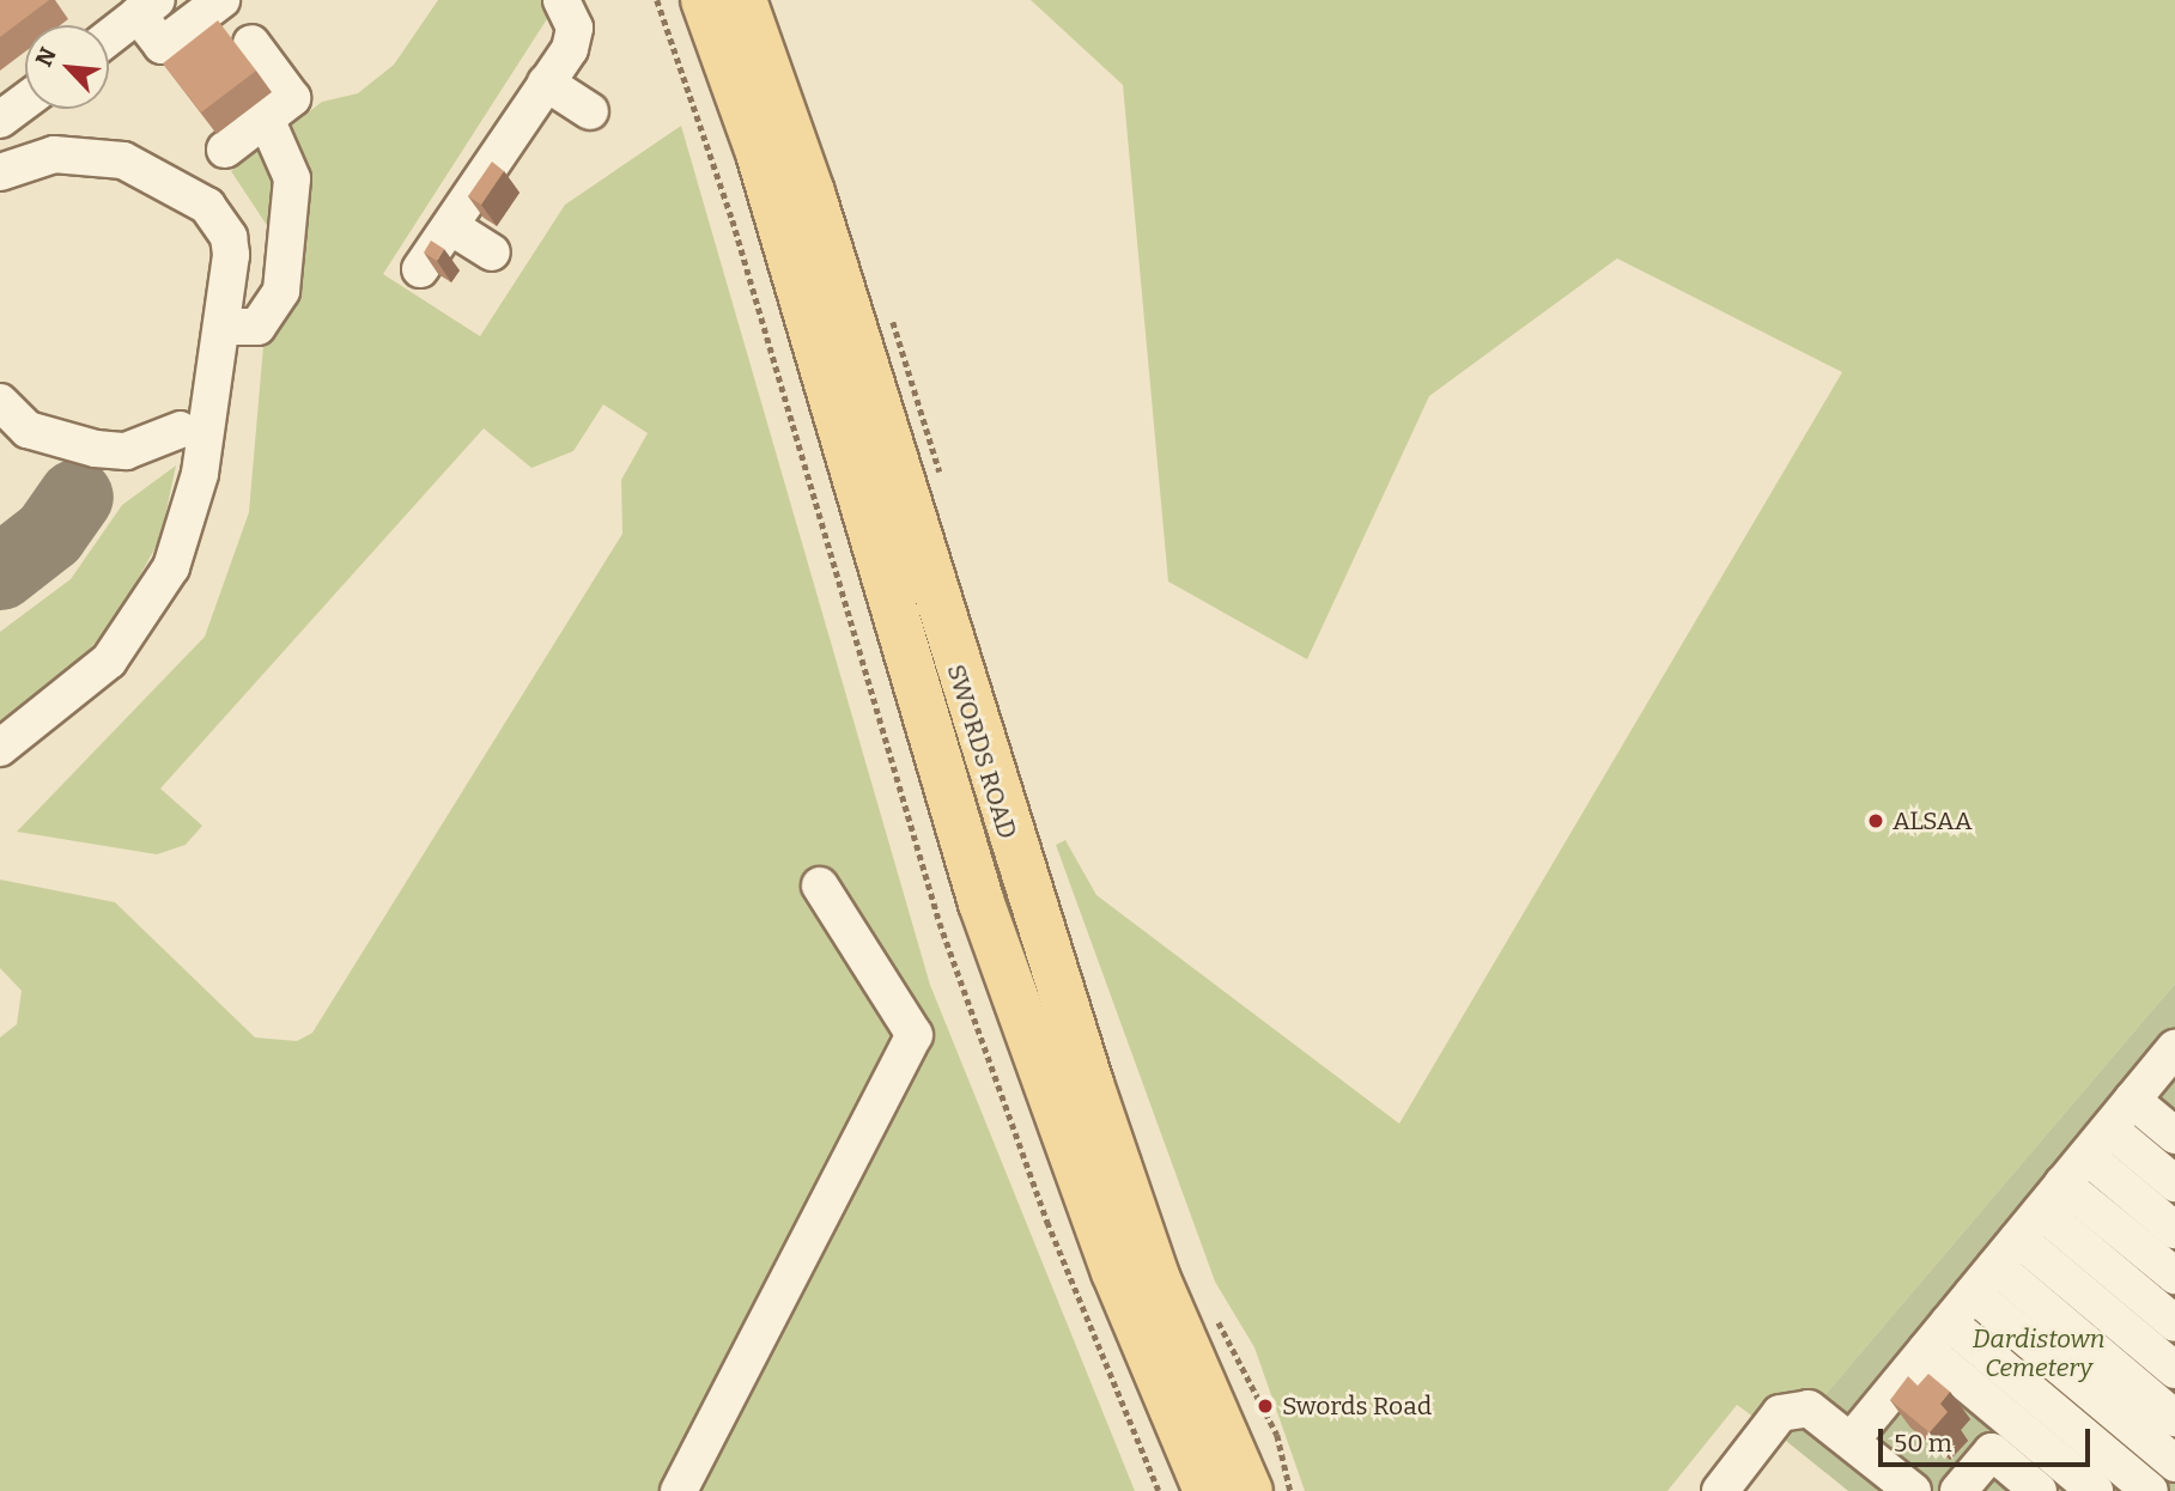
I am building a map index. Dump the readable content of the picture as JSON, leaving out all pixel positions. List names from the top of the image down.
{
  "streets": {
    "main road": ["SWORDS ROAD"]
  },
  "parks": ["Dardistown Cemetery"],
  "places": ["ALSAA", "Swords Road"],
  "scale_bar": "50 m",
  "north": "top left"
}
